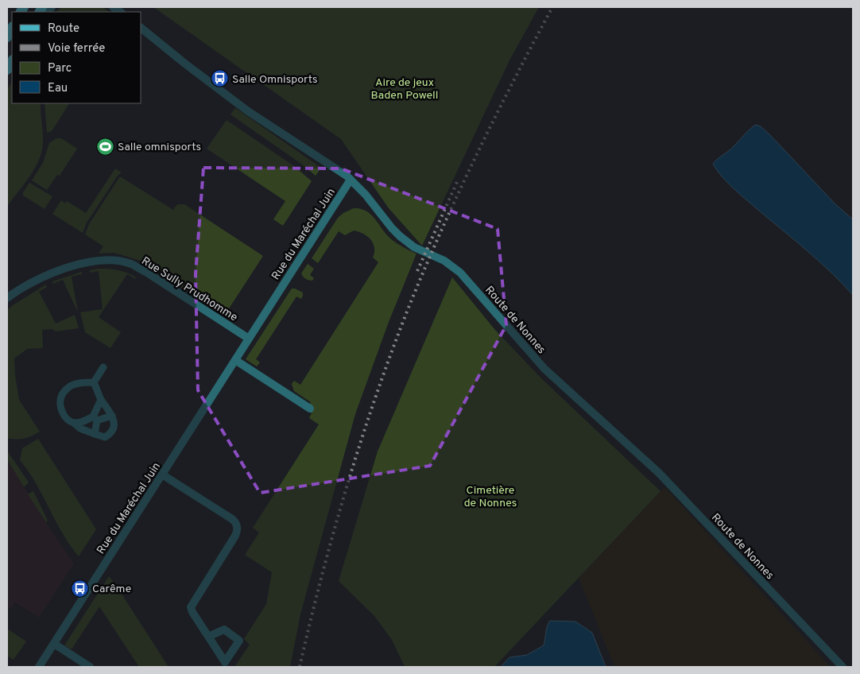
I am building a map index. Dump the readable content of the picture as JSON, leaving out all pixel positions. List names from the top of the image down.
{
  "streets": {
    "street": ["Rue du Maréchal Juin", "Rue Sully Prudhomme", "Route de Nonnes"]
  },
  "crossings": [
    ["Rue du Maréchal Juin", "Rue Sully Prudhomme"],
    ["Rue du Maréchal Juin", "Route de Nonnes"]
  ],
  "parks": ["Aire de jeux Baden Powell", "Cimetière de Nonnes"],
  "places": {
    "bus stop": ["Salle Omnisports", "Carême"],
    "sports": ["Salle omnisports"]
  },
  "legend": [
    "Route",
    "Voie ferrée",
    "Parc",
    "Eau"
  ]
}
